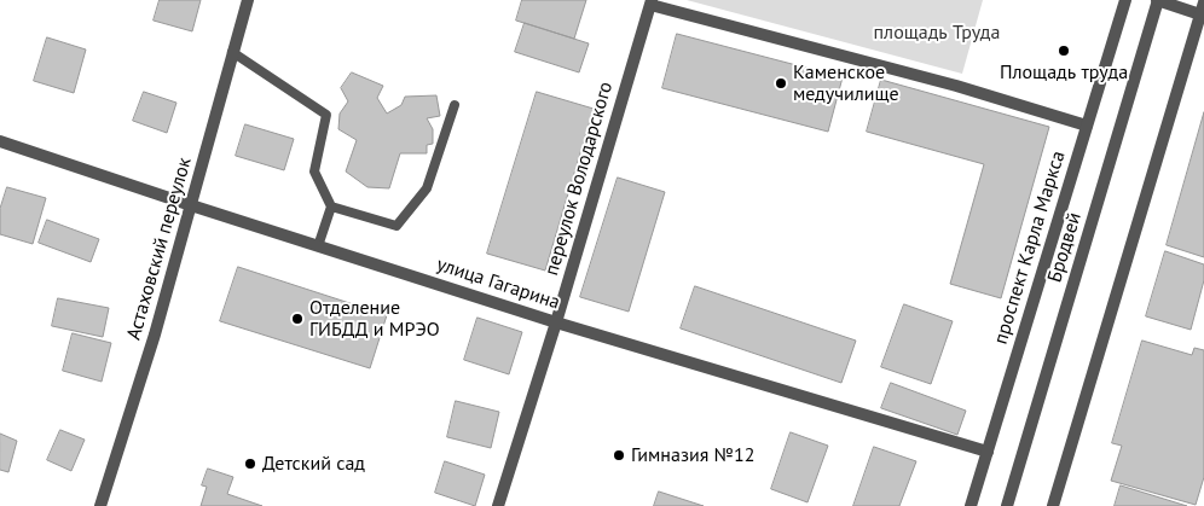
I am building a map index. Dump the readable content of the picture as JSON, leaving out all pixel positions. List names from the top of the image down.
{
  "streets": {
    "street": [
      "переулок Володарского",
      "проспект Карла Маркса",
      "Бродвей",
      "Астаховский переулок",
      "улица Гагарина"
    ]
  },
  "crossings": [
    ["переулок Володарского", "улица Гагарина"],
    ["проспект Карла Маркса", "улица Гагарина"],
    ["Астаховский переулок", "улица Гагарина"]
  ],
  "parks": ["площадь Труда"],
  "places": [
    "Площадь труда",
    "Каменское медучилище",
    "Отделение ГИБДД и МРЭО",
    "Гимназия №12",
    "Детский сад"
  ]
}
